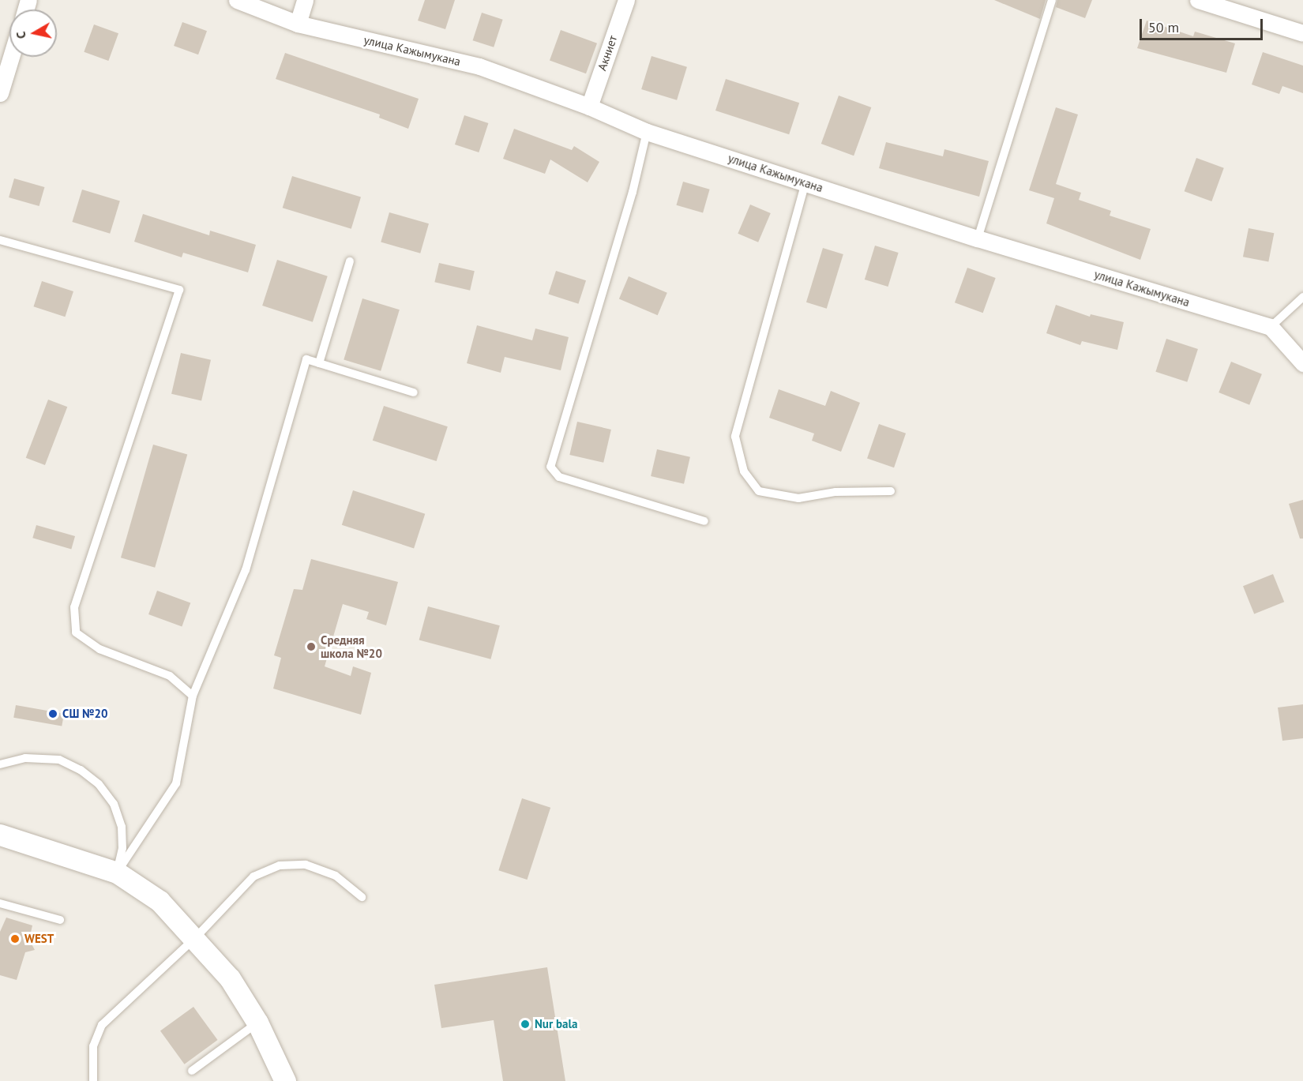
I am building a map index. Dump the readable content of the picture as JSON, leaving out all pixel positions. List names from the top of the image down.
{
  "streets": {
    "street": ["улица Кажымукана", "Акниет"]
  },
  "crossings": [
    ["улица Кажымукана", "Акниет"]
  ],
  "places": [
    "Средняя школа №20",
    "СШ №20",
    "WEST",
    "Nur bala"
  ],
  "scale_bar": "50 m",
  "north": "left"
}
